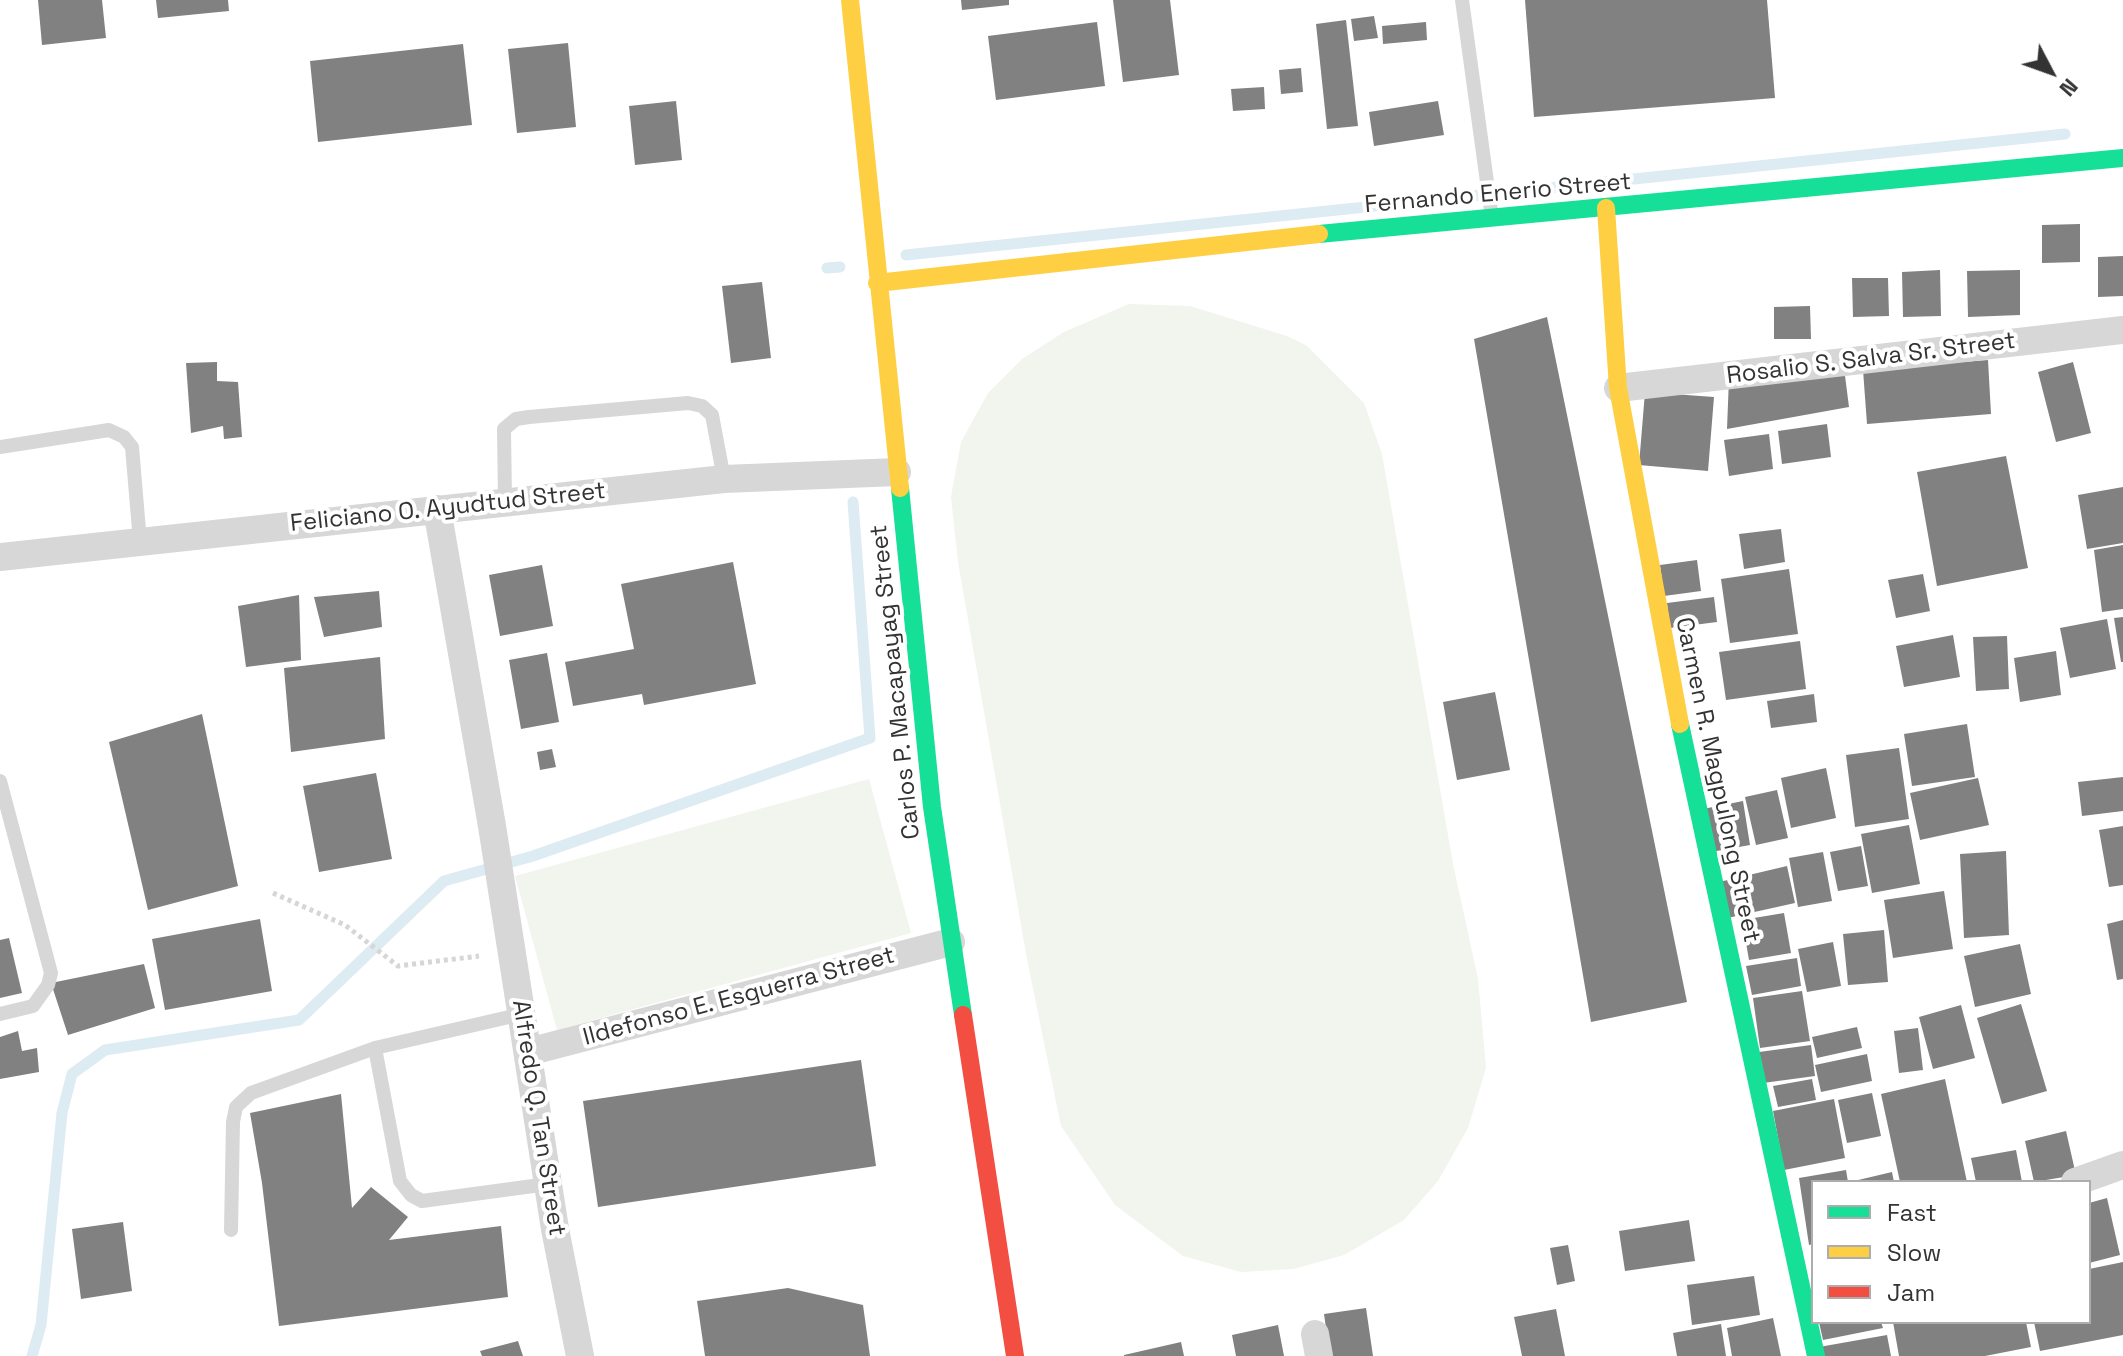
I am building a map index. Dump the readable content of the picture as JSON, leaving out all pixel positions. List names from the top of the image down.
{
  "streets": {
    "street": [
      "Fernando Enerio Street",
      "Rosalio S. Salva Sr. Street",
      "Feliciano O. Ayudtud Street",
      "Carlos P. Macapayag Street",
      "Carmen R. Magpulong Street",
      "Ildefonso E. Esguerra Street",
      "Alfredo Q. Tan Street"
    ]
  },
  "crossings": [
    ["Fernando Enerio Street", "Carlos P. Macapayag Street"],
    ["Fernando Enerio Street", "Carmen R. Magpulong Street"],
    ["Rosalio S. Salva Sr. Street", "Carmen R. Magpulong Street"],
    ["Feliciano O. Ayudtud Street", "Carlos P. Macapayag Street"],
    ["Feliciano O. Ayudtud Street", "Alfredo Q. Tan Street"],
    ["Carlos P. Macapayag Street", "Ildefonso E. Esguerra Street"],
    ["Ildefonso E. Esguerra Street", "Alfredo Q. Tan Street"]
  ],
  "legend": ["Fast", "Slow", "Jam"],
  "north": "bottom right"
}
